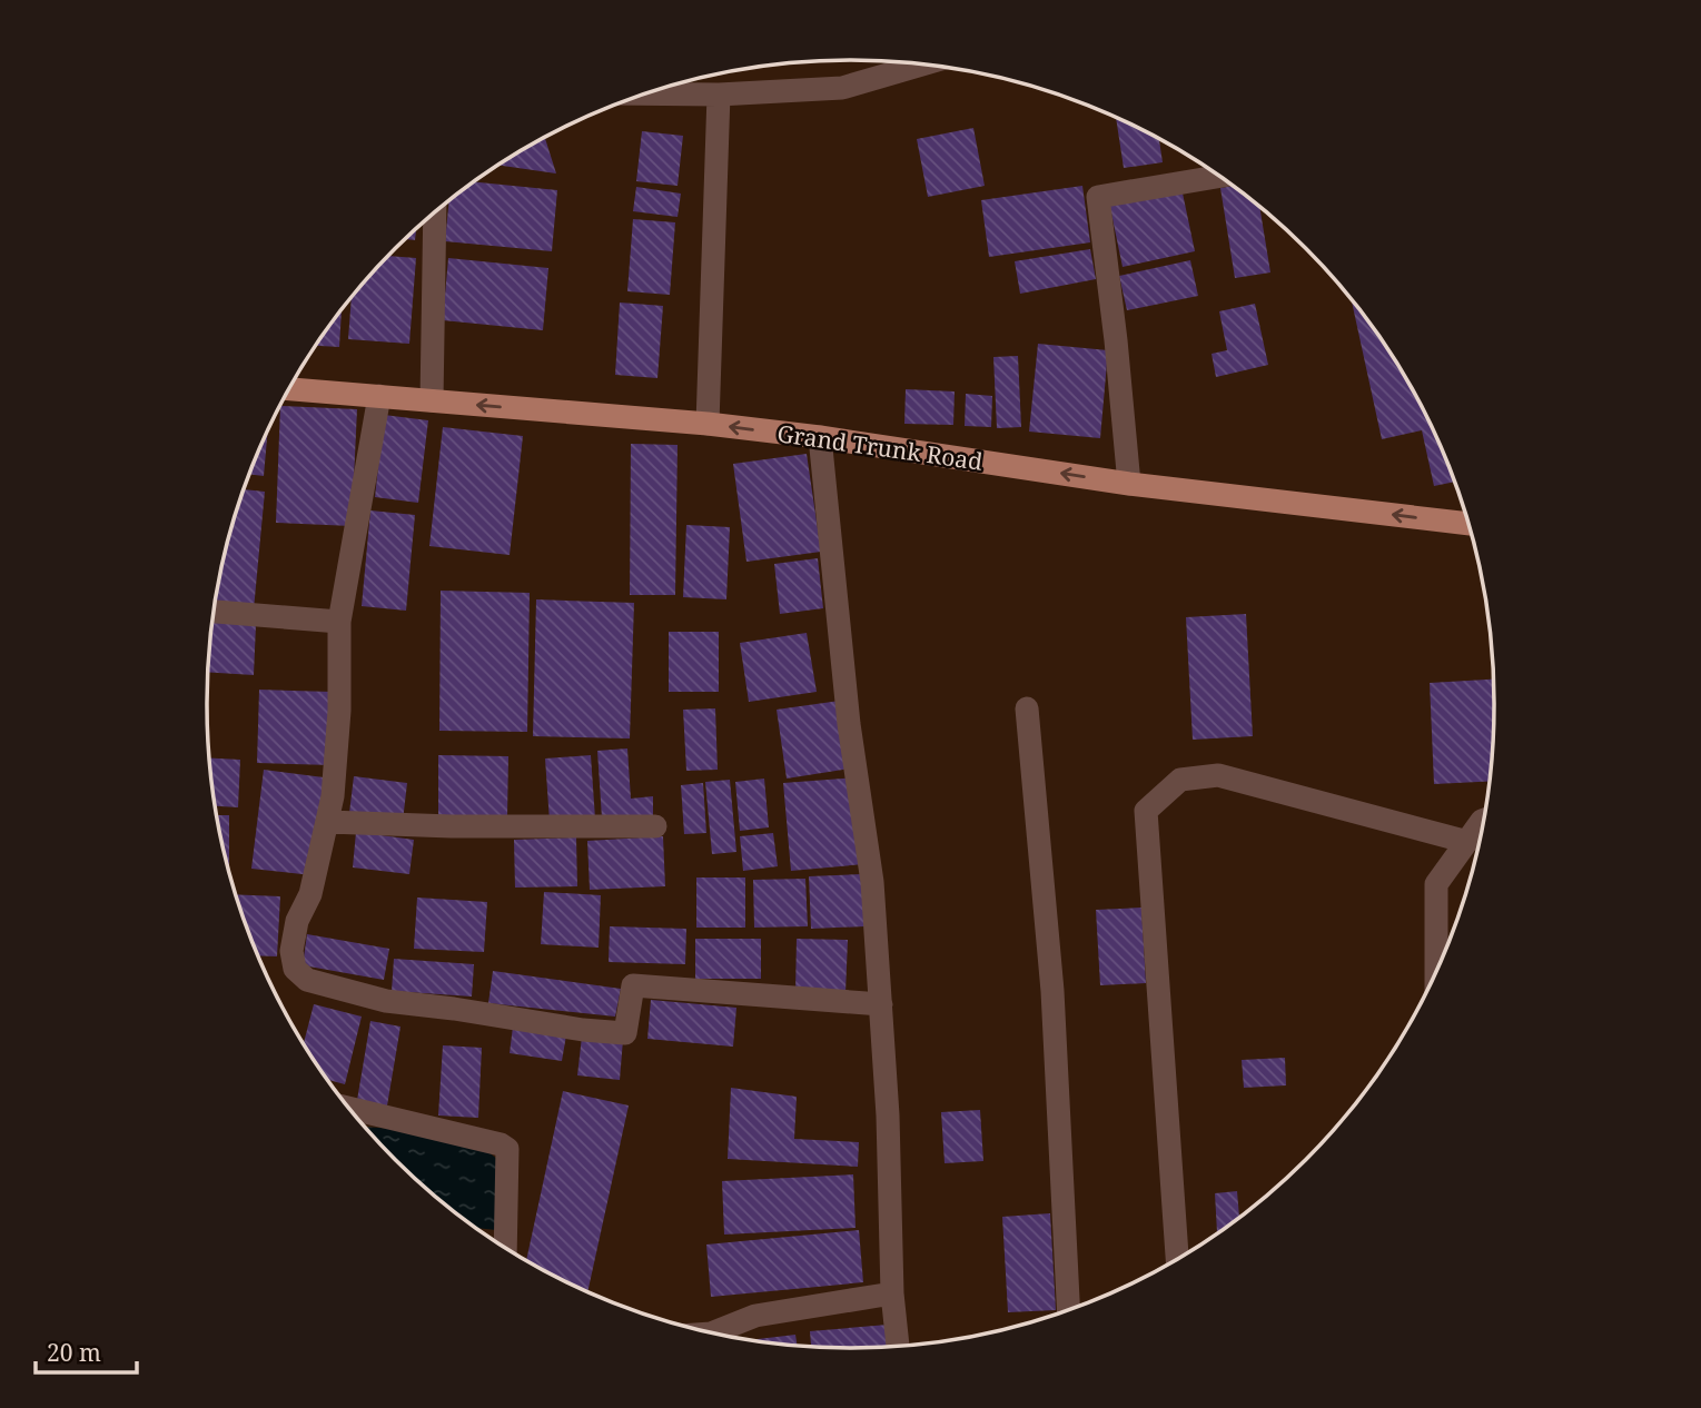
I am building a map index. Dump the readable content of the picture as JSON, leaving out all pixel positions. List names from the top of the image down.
{
  "streets": {
    "main road": ["Grand Trunk Road"]
  },
  "one_way": ["Grand Trunk Road"],
  "scale_bar": "20 m"
}
